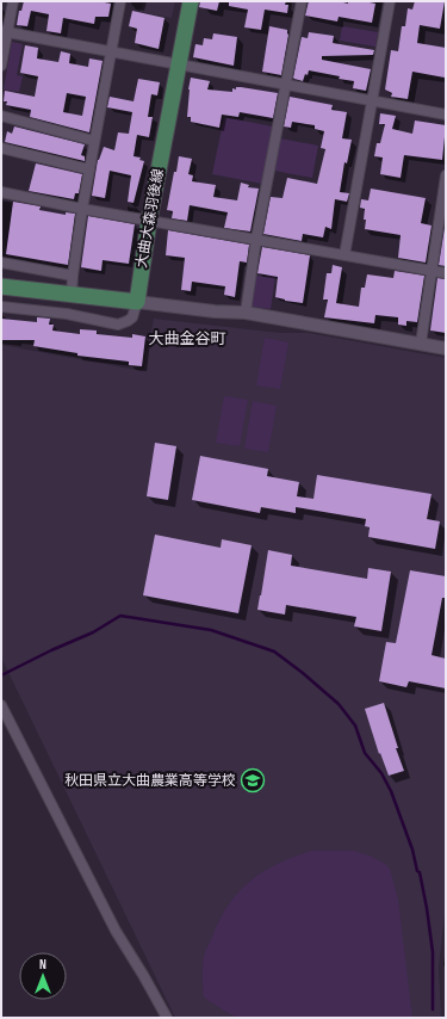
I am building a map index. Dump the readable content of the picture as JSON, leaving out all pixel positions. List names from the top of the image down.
{
  "streets": {
    "main road": ["大曲大森羽後線"]
  },
  "districts": ["大曲金谷町"],
  "places": {
    "school or university": ["秋田県立大曲農業高等学校"]
  },
  "north": "top"
}
